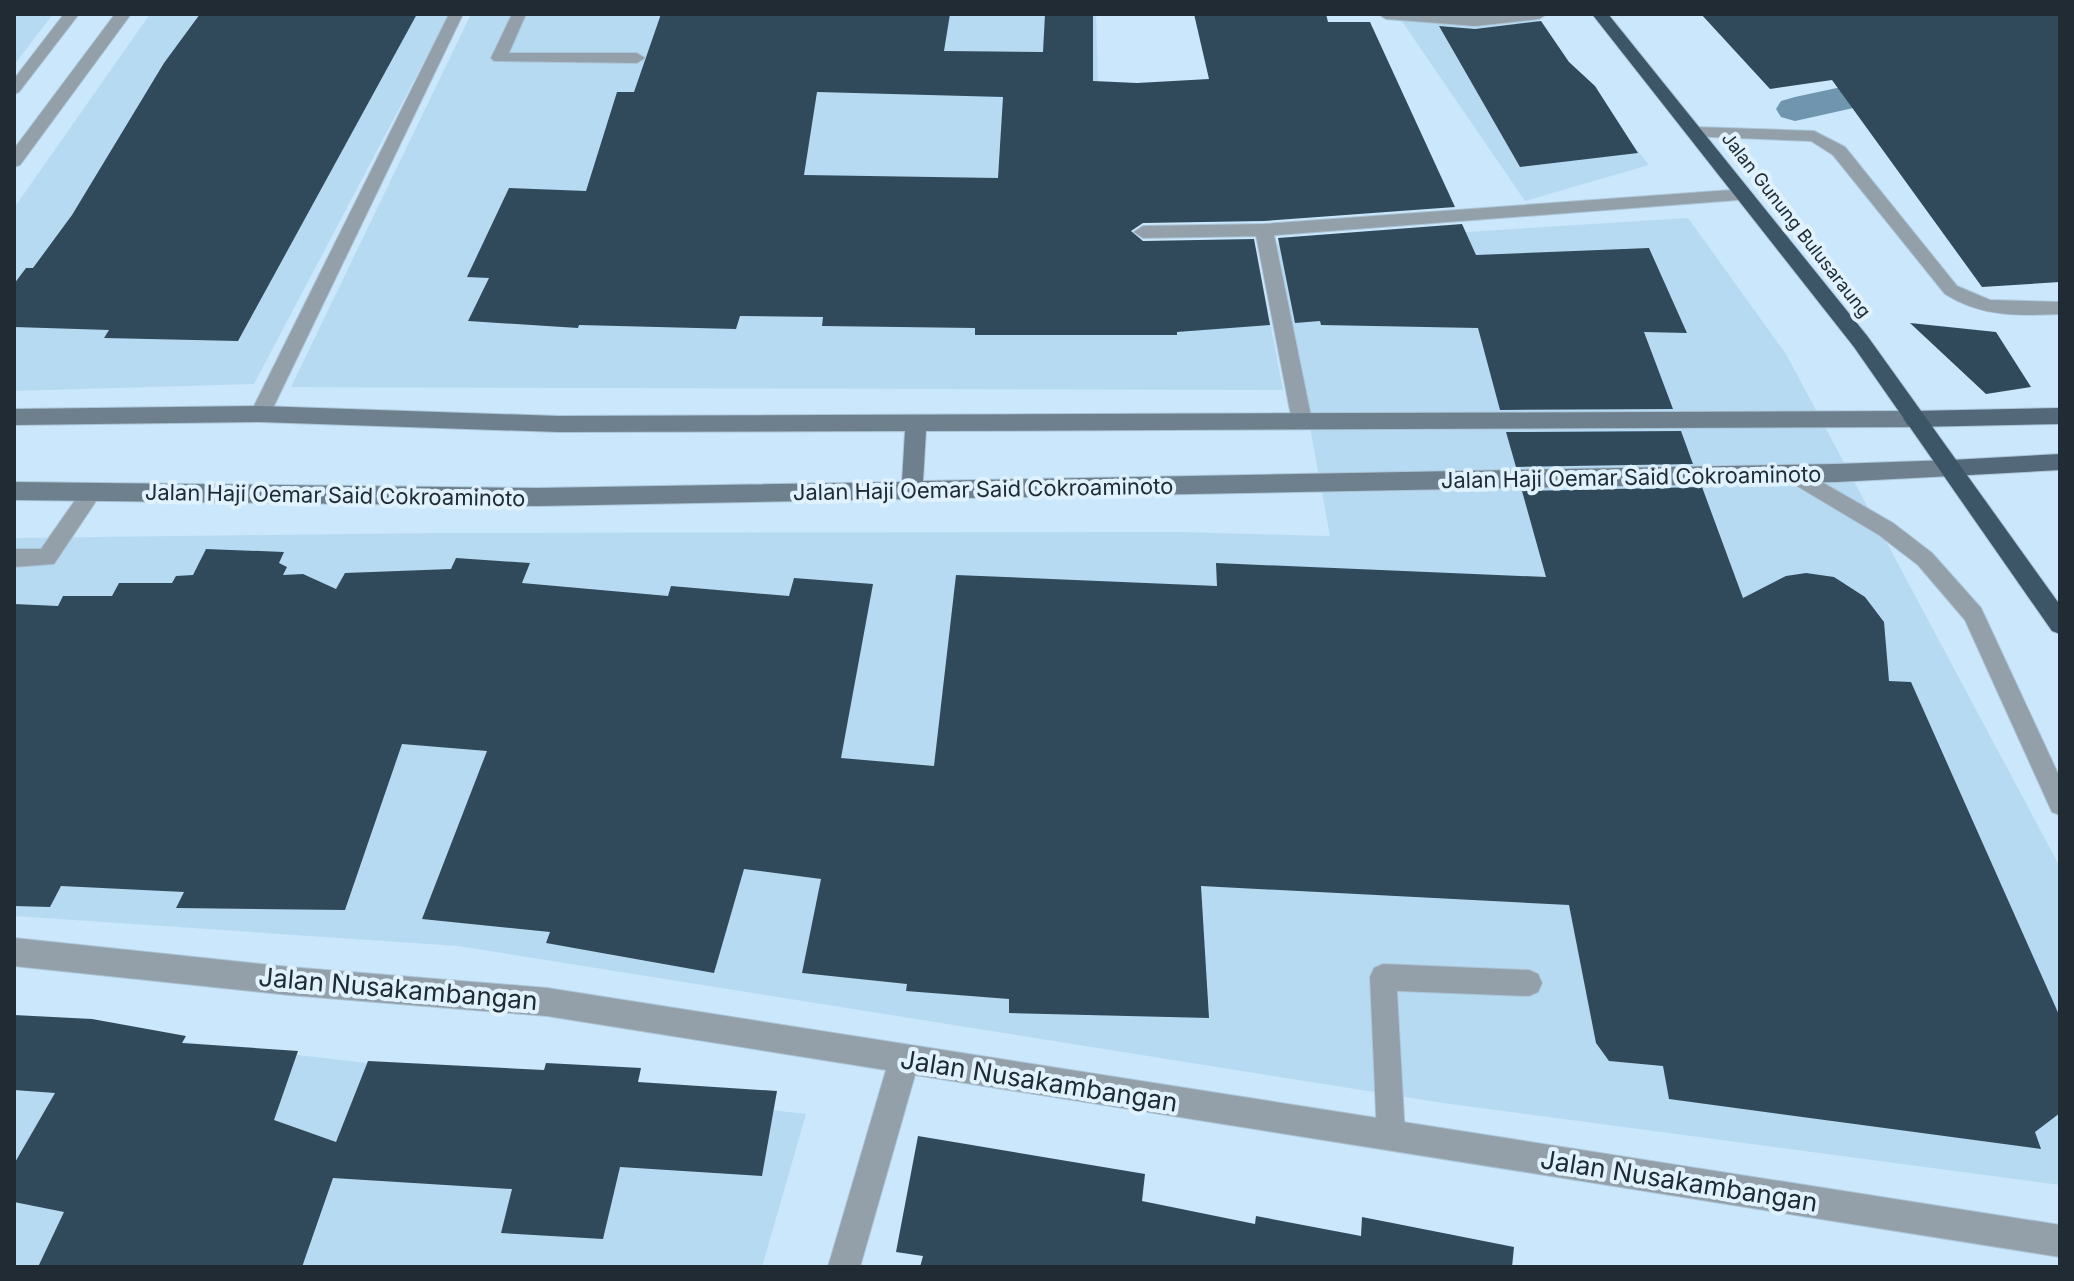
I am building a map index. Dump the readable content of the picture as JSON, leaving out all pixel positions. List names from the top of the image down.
{
  "streets": {
    "highway": ["Jalan Gunung Bulusaraung"],
    "main road": ["Jalan Haji Oemar Said Cokroaminoto"],
    "street": ["Jalan Nusakambangan"]
  },
  "crossings": [
    ["Jalan Gunung Bulusaraung", "Jalan Haji Oemar Said Cokroaminoto"]
  ]
}
